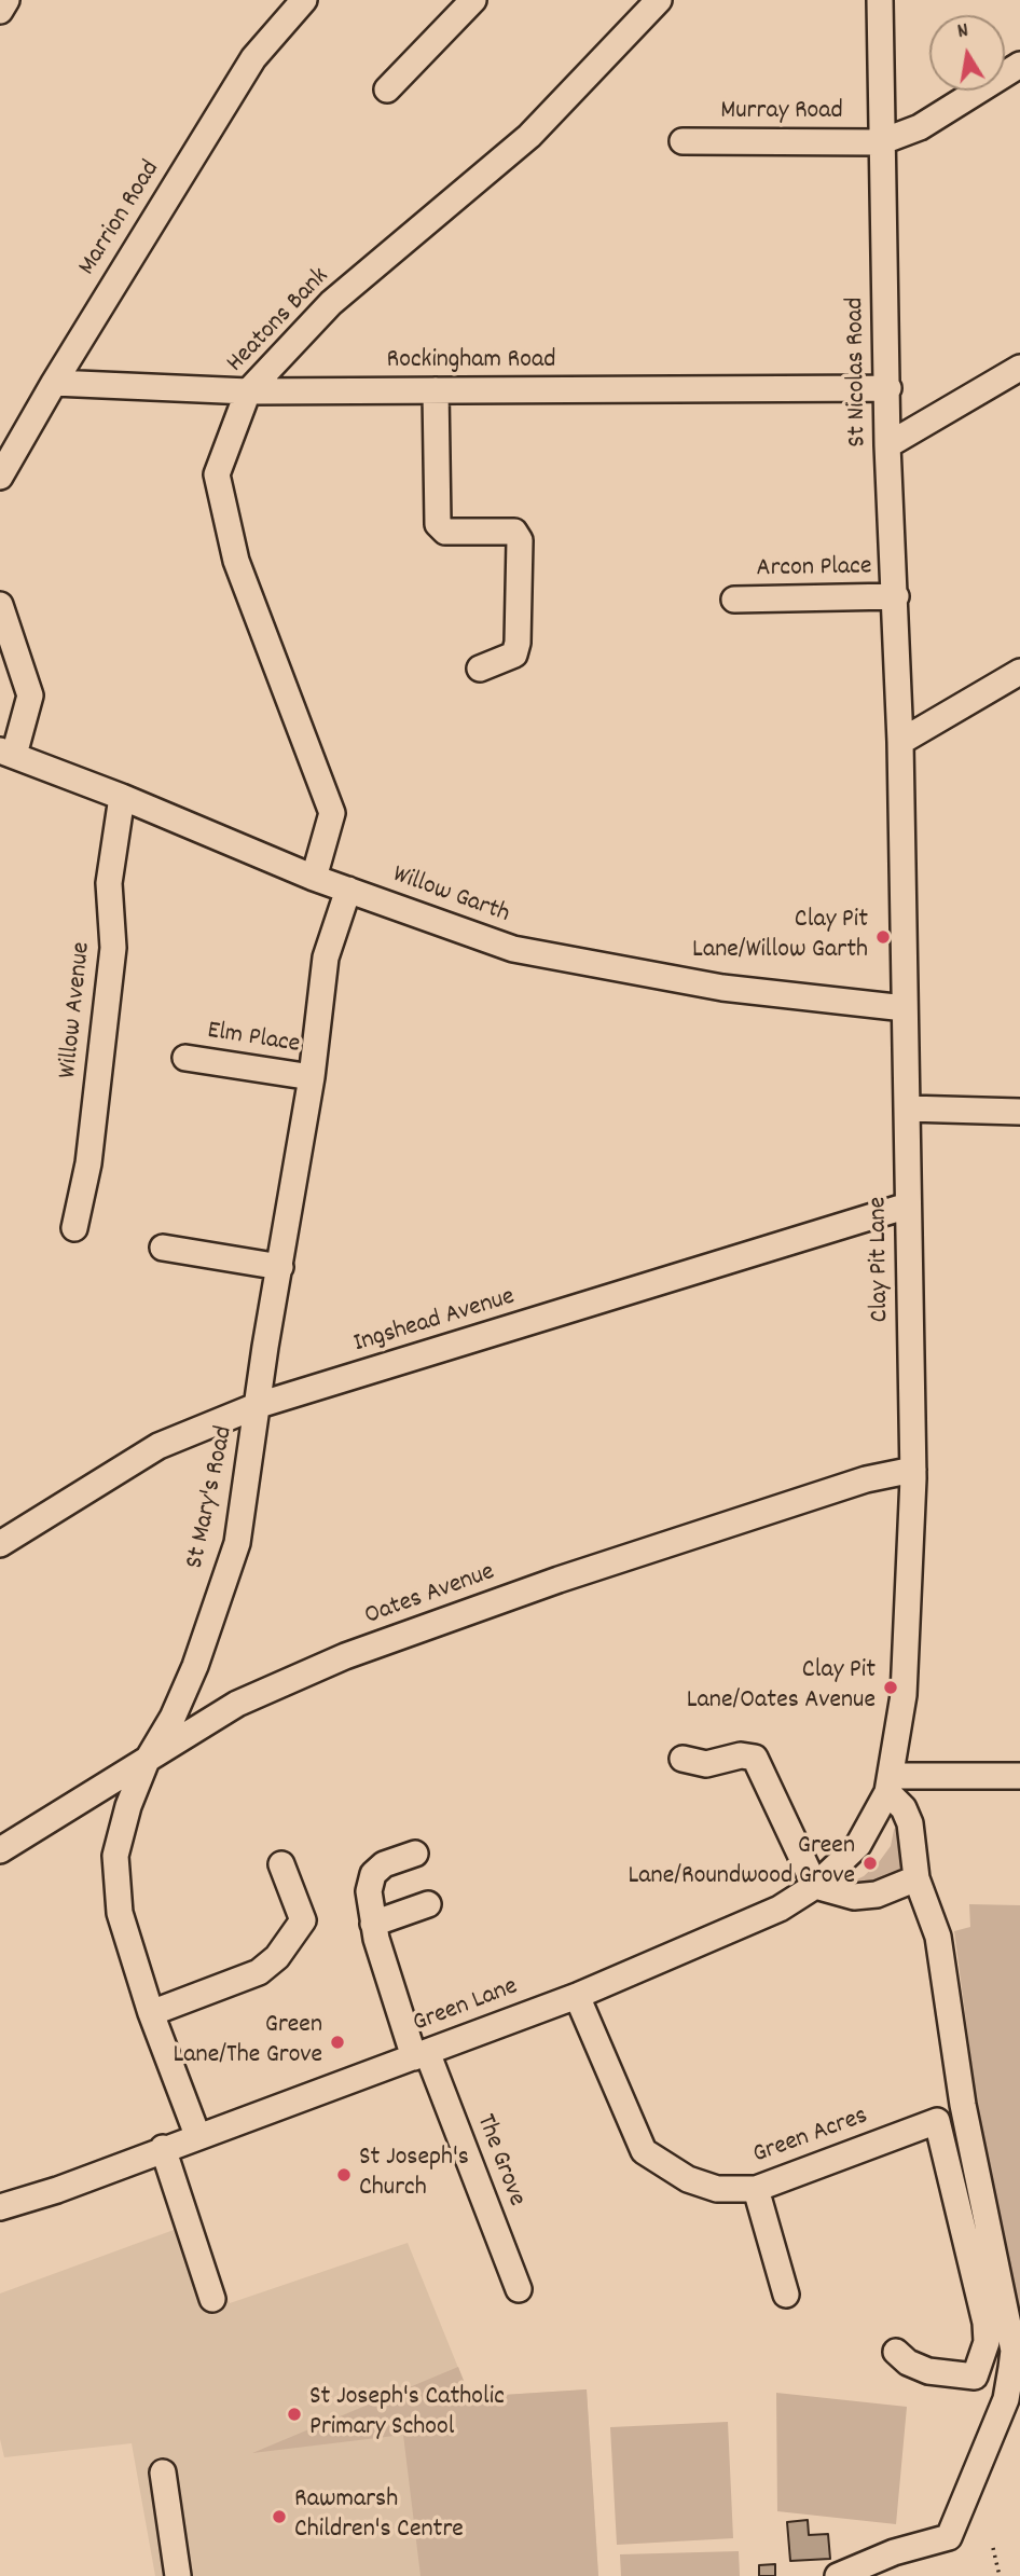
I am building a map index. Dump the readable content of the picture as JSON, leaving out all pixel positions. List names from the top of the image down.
{
  "streets": {
    "street": [
      "Murray Road",
      "Marrion Road",
      "Heatons Bank",
      "Rockingham Road",
      "St Nicolas Road",
      "Arcon Place",
      "Willow Garth",
      "Willow Avenue",
      "Elm Place",
      "Clay Pit Lane",
      "Ingshead Avenue",
      "St Mary's Road",
      "Oates Avenue",
      "Green Lane",
      "Green Acres",
      "The Grove"
    ]
  },
  "crossings": [
    ["Murray Road", "St Nicolas Road"],
    ["Marrion Road", "Rockingham Road"],
    ["Heatons Bank", "Rockingham Road"],
    ["Heatons Bank", "Willow Garth"],
    ["Rockingham Road", "St Nicolas Road"],
    ["St Nicolas Road", "Arcon Place"],
    ["St Nicolas Road", "Clay Pit Lane"],
    ["Willow Garth", "Willow Avenue"],
    ["Willow Garth", "Clay Pit Lane"],
    ["Willow Garth", "St Mary's Road"],
    ["Elm Place", "St Mary's Road"],
    ["Clay Pit Lane", "Ingshead Avenue"],
    ["Clay Pit Lane", "Oates Avenue"],
    ["Clay Pit Lane", "Green Lane"],
    ["Ingshead Avenue", "St Mary's Road"],
    ["St Mary's Road", "Oates Avenue"],
    ["St Mary's Road", "Green Lane"],
    ["Green Lane", "Green Acres"],
    ["Green Lane", "The Grove"]
  ],
  "places": [
    "Clay Pit Lane/Willow Garth",
    "Clay Pit Lane/Oates Avenue",
    "Green Lane/Roundwood Grove",
    "Green Lane/The Grove",
    "St Joseph's Church",
    "St Joseph's Catholic Primary School",
    "Rawmarsh Children's Centre"
  ],
  "north": "top"
}
